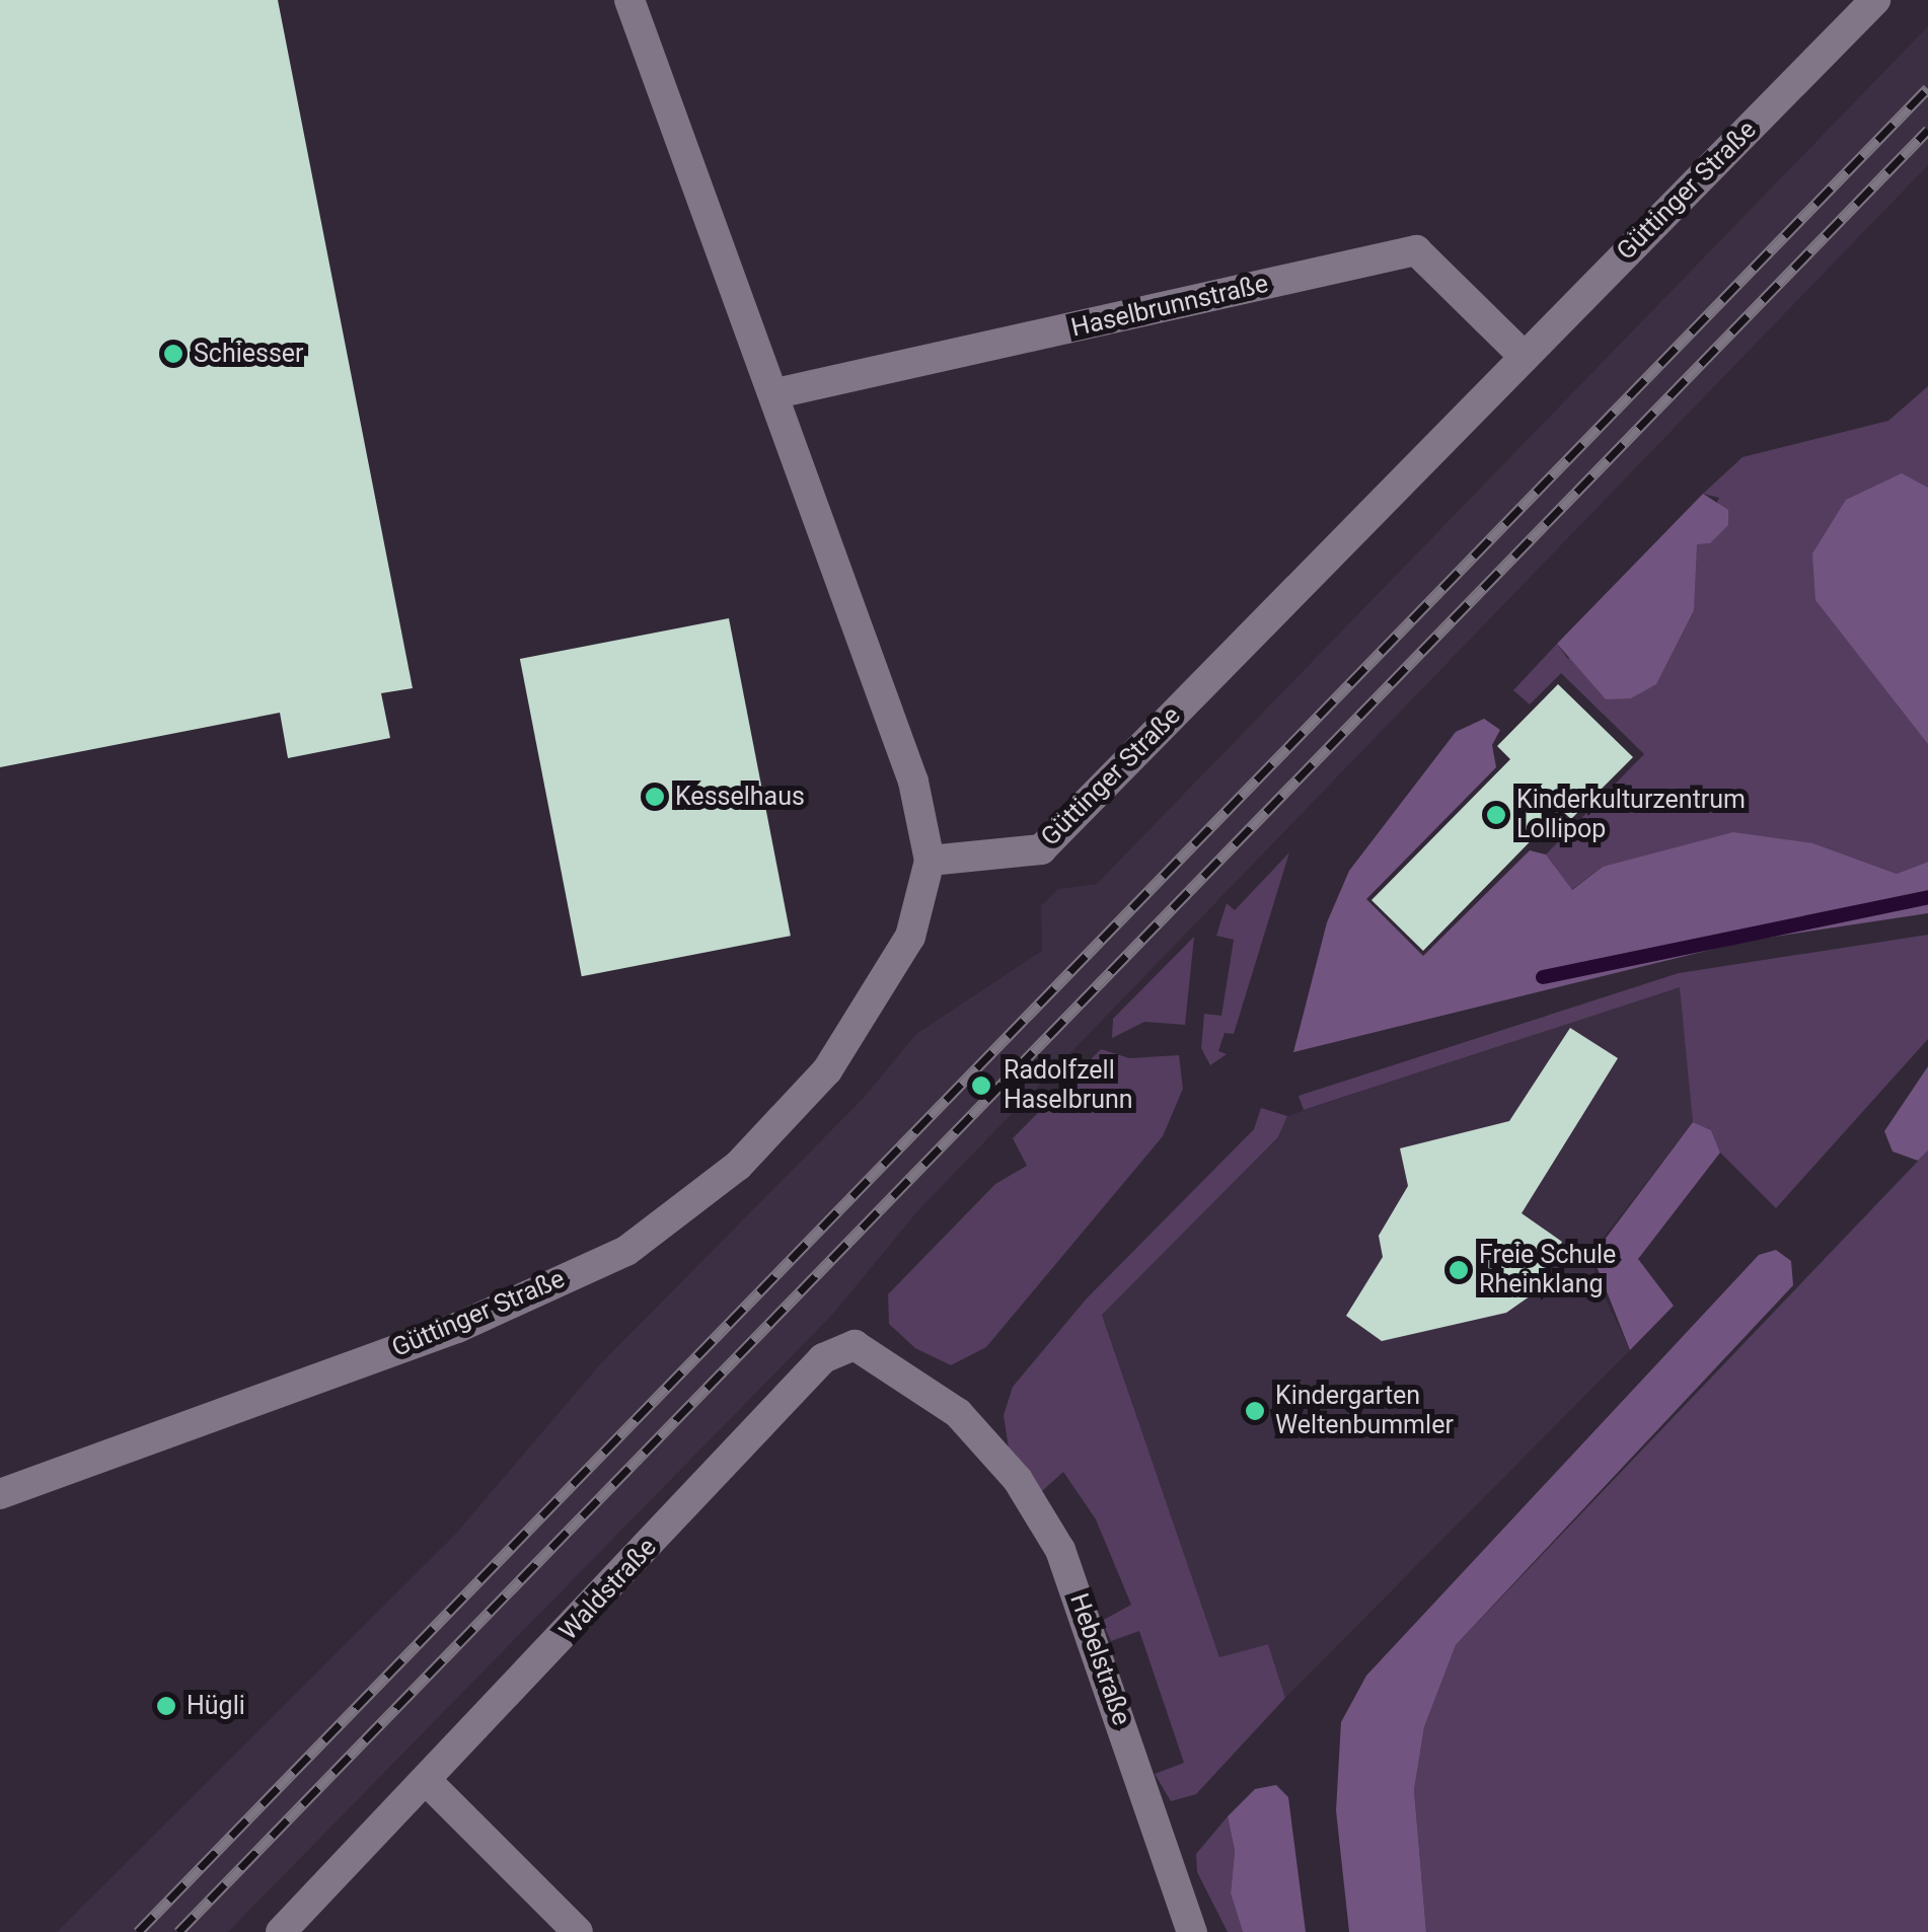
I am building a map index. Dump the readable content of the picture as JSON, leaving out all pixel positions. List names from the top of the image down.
{
  "streets": {
    "street": [
      "Güttinger Straße",
      "Haselbrunnstraße",
      "Waldstraße",
      "Hebelstraße"
    ]
  },
  "crossings": [
    ["Güttinger Straße", "Haselbrunnstraße"],
    ["Waldstraße", "Hebelstraße"]
  ],
  "places": [
    "Schiesser",
    "Kesselhaus",
    "Kinderkulturzentrum Lollipop",
    "Radolfzell Haselbrunn",
    "Freie Schule Rheinklang",
    "Kindergarten Weltenbummler",
    "Hügli"
  ]
}
